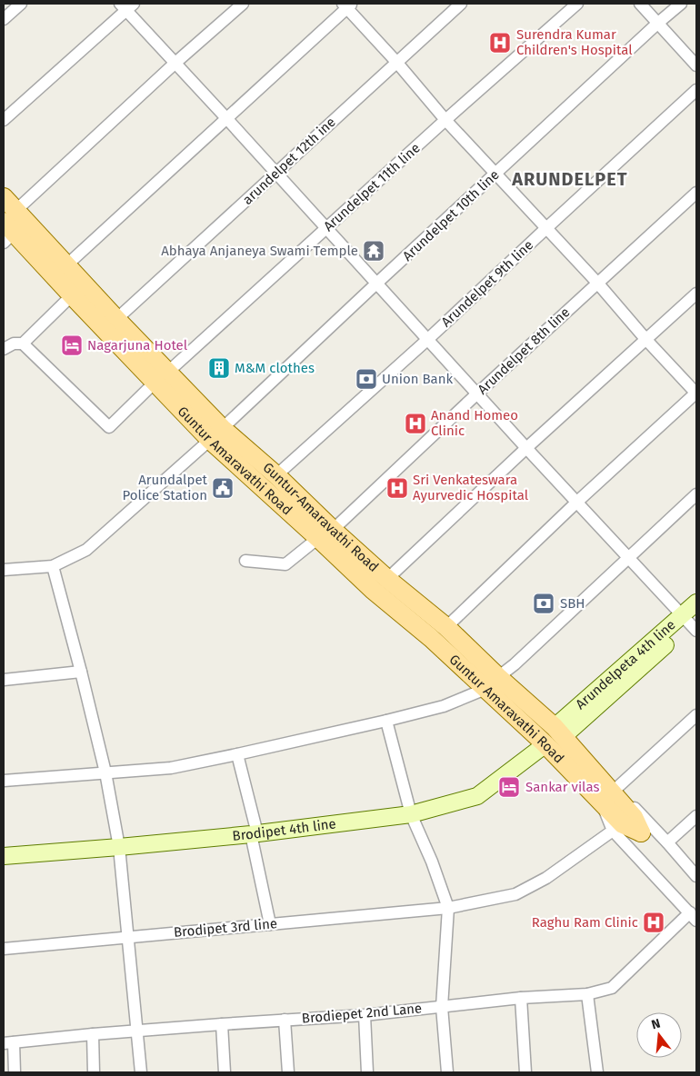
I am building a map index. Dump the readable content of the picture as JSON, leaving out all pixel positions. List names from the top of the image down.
{
  "streets": {
    "main road": ["Guntur Amaravathi Road", "Guntur-Amaravathi Road"],
    "street": [
      "arundelpet 12th ine",
      "Arundelpet 11th line",
      "Arundelpet 10th line",
      "Arundelpet 9th line",
      "Arundelpet 8th line",
      "Arundelpeta 4th line",
      "Brodipet 4th line",
      "Brodipet 3rd line",
      "Brodiepet 2nd Lane"
    ]
  },
  "crossings": [
    ["arundelpet 12th ine", "Guntur Amaravathi Road"],
    ["Arundelpet 11th line", "Guntur Amaravathi Road"],
    ["Arundelpet 10th line", "Guntur Amaravathi Road"],
    ["Arundelpet 10th line", "Guntur-Amaravathi Road"],
    ["Arundelpet 9th line", "Guntur-Amaravathi Road"],
    ["Arundelpet 8th line", "Guntur Amaravathi Road"],
    ["Arundelpet 8th line", "Guntur-Amaravathi Road"],
    ["Guntur Amaravathi Road", "Guntur-Amaravathi Road"],
    ["Guntur Amaravathi Road", "Brodipet 4th line"],
    ["Guntur-Amaravathi Road", "Arundelpeta 4th line"]
  ],
  "districts": ["ARUNDELPET"],
  "places": {
    "hospital": [
      "Surendra Kumar Children's Hospital",
      "Anand Homeo Clinic",
      "Sri Venkateswara Ayurvedic Hospital",
      "Raghu Ram Clinic"
    ],
    "temple": ["Abhaya Anjaneya Swami Temple"],
    "hotel": ["Nagarjuna Hotel", "Sankar vilas"],
    "building": ["M&M clothes"],
    "bank": ["Union Bank", "SBH"],
    "public building": ["Arundalpet Police Station"]
  },
  "north": "top"
}
